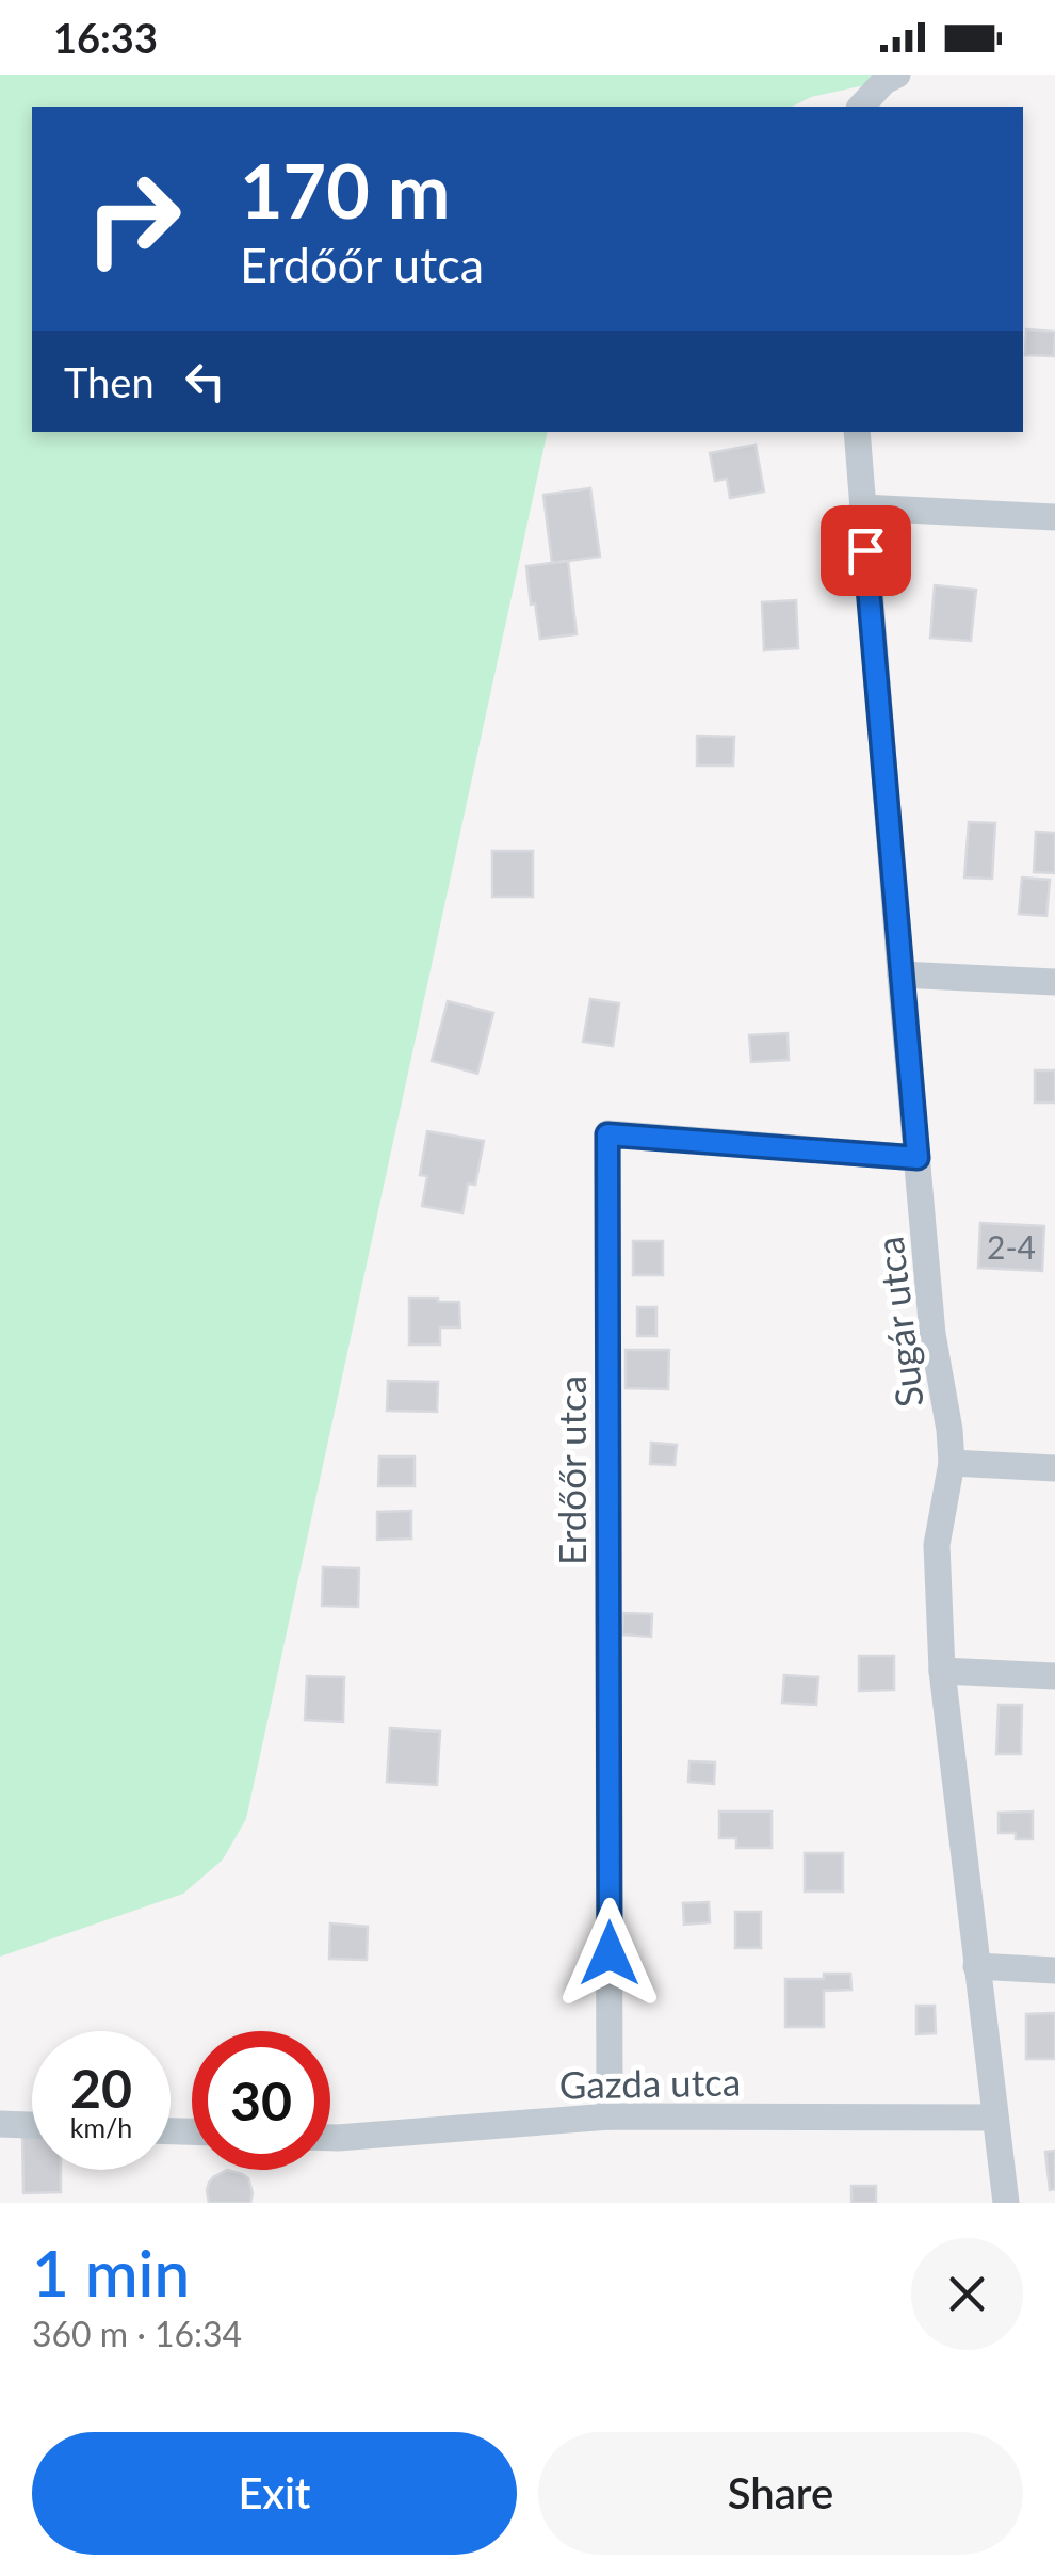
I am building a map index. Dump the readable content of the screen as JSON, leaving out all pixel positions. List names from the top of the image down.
{
  "streets": {
    "street": ["Sugár utca", "Erdőőr utca", "Gazda utca"]
  },
  "crossings": [
    ["Sugár utca", "Erdőőr utca"],
    ["Sugár utca", "Gazda utca"],
    ["Erdőőr utca", "Gazda utca"]
  ],
  "house_numbers": ["2-4"],
  "page": {
    "status": "16:33",
    "turn": ["170 m", "Erdőőr utca"],
    "then": "Then",
    "speed": "20 km/h",
    "limit": "30",
    "heading": ["1 min", "360 m · 16:34"],
    "buttons": ["Exit", "Share"]
  }
}
